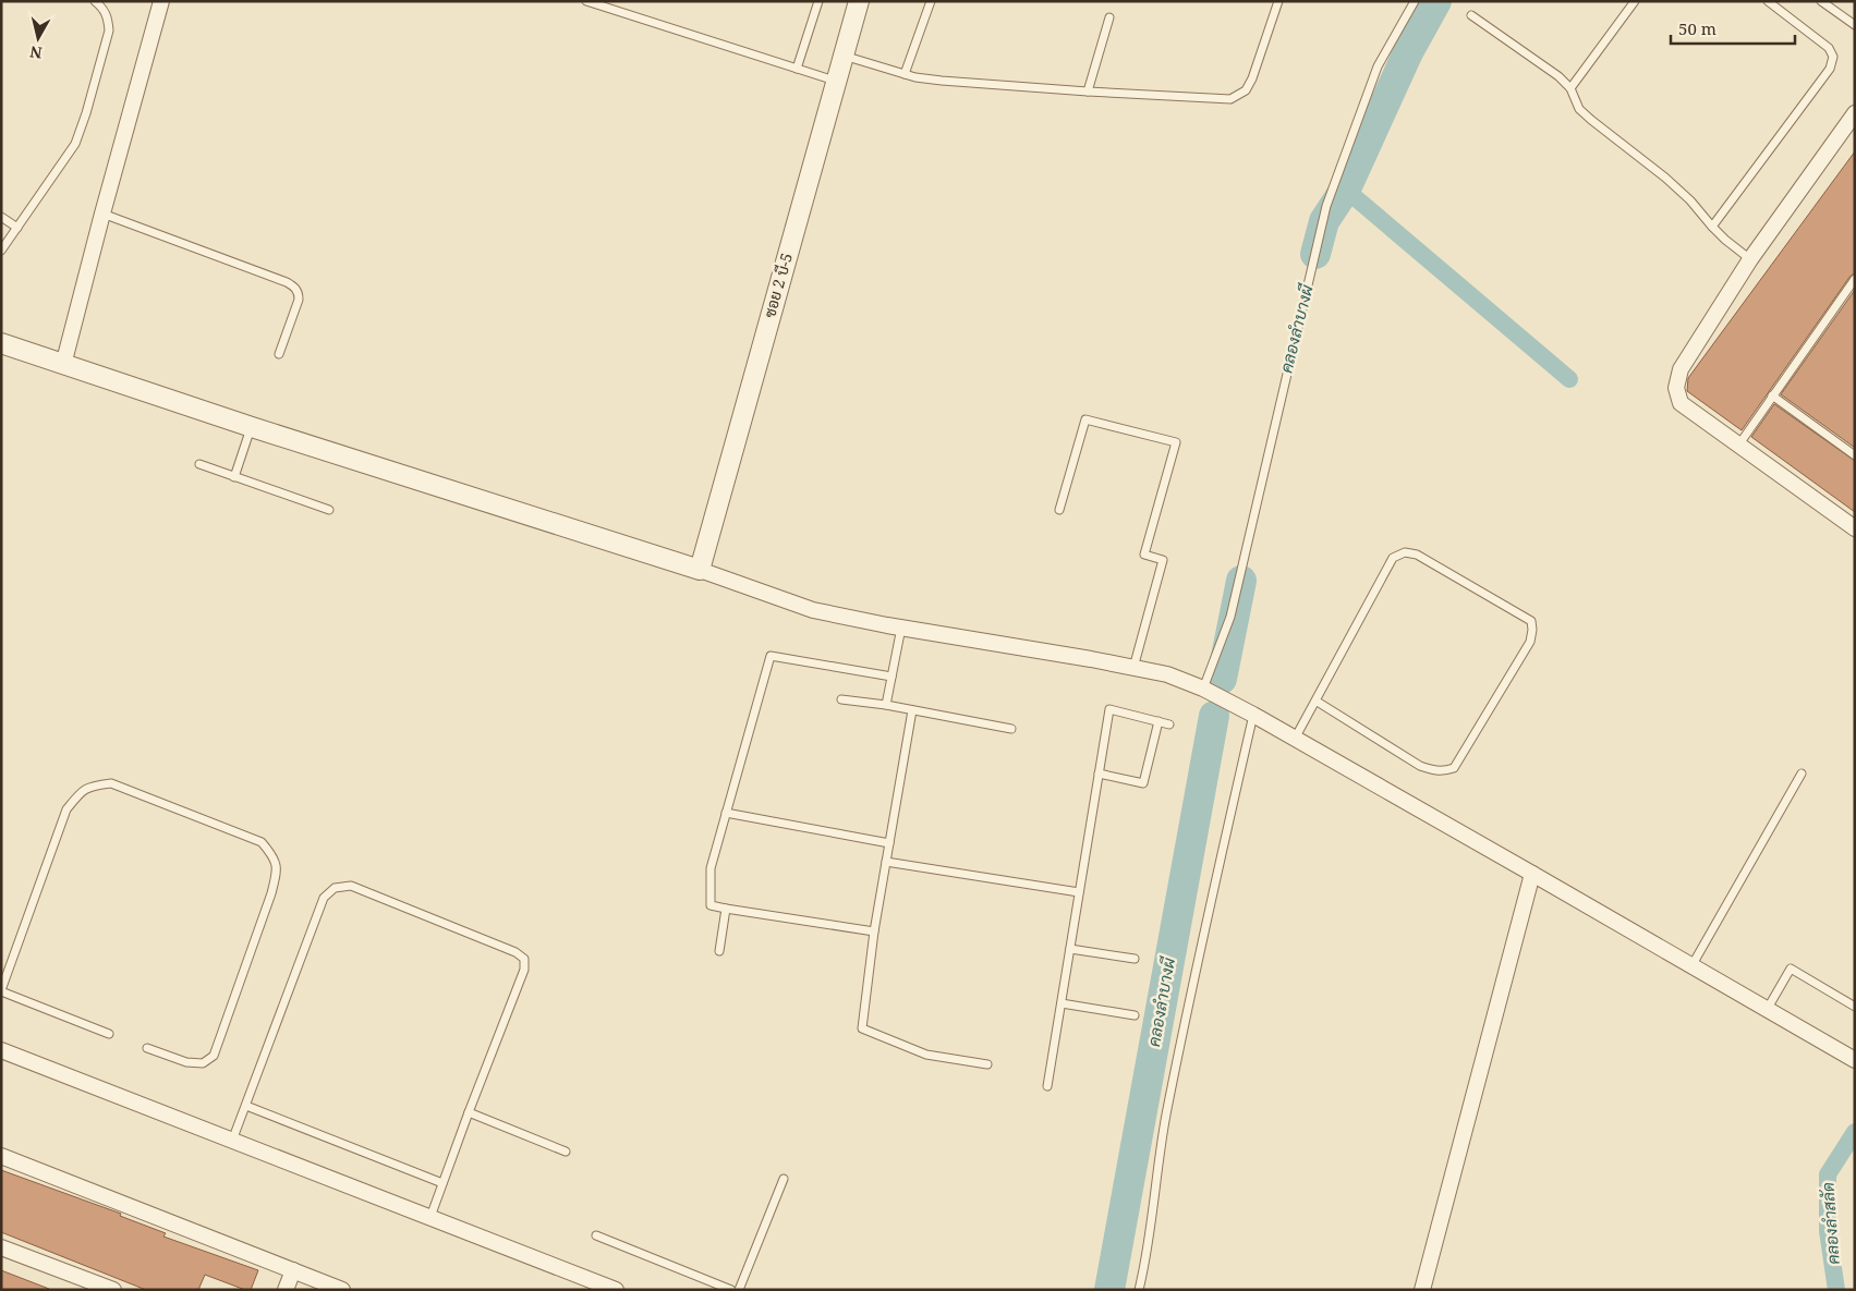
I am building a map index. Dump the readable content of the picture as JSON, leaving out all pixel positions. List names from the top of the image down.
{
  "streets": {
    "street": ["ซอย 2 บี-5"]
  },
  "water": ["คลองลำบางผี", "คลองลำสลัด"],
  "scale_bar": "50 m",
  "north": "bottom"
}
